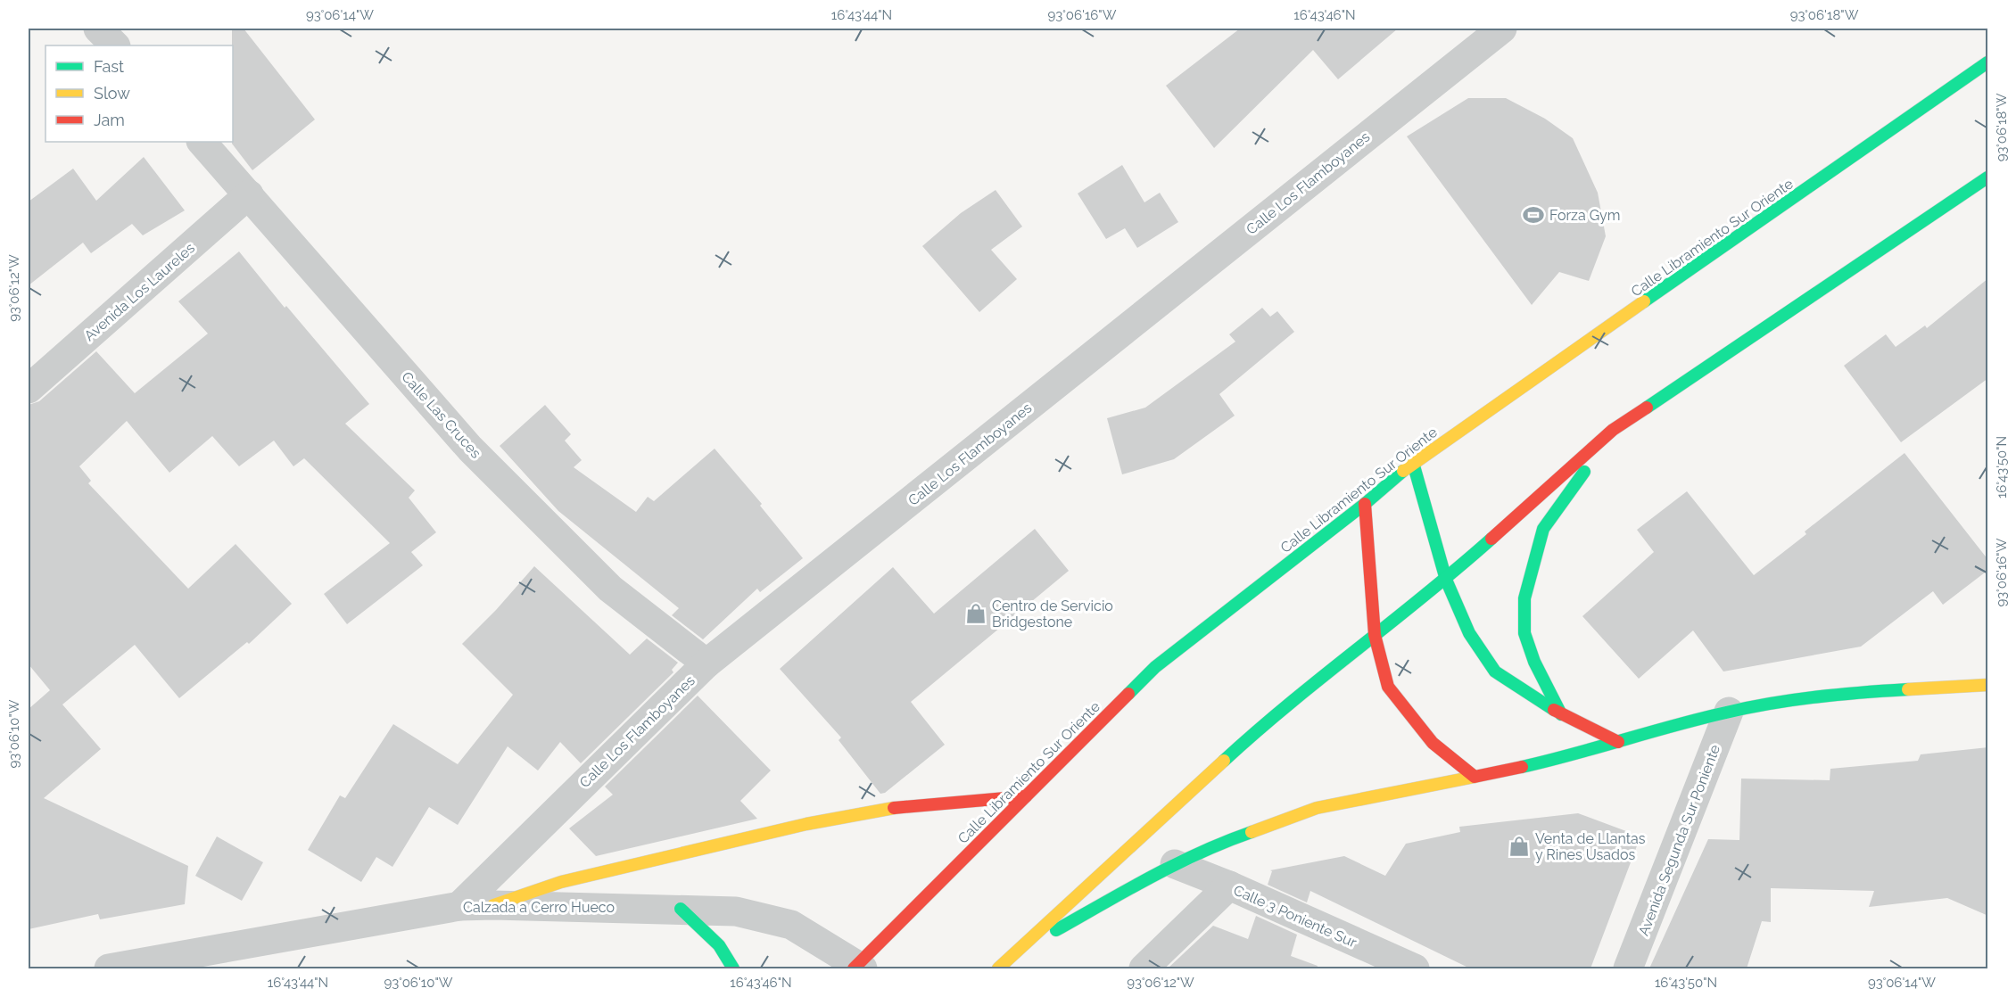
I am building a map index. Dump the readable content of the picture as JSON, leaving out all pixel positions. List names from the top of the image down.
{
  "streets": {
    "main road": ["Calle Libramiento Sur Oriente"],
    "street": [
      "Calle Los Flamboyanes",
      "Avenida Los Laureles",
      "Calle Las Cruces",
      "Avenida Segunda Sur Poniente",
      "Calzada a Cerro Hueco",
      "Calle 3 Poniente Sur"
    ]
  },
  "crossings": [
    ["Calle Los Flamboyanes", "Calle Las Cruces"],
    ["Calle Los Flamboyanes", "Calzada a Cerro Hueco"],
    ["Calle Libramiento Sur Oriente", "Calzada a Cerro Hueco"],
    ["Avenida Los Laureles", "Calle Las Cruces"]
  ],
  "places": {
    "sports": ["Forza Gym"],
    "shop": ["Centro de Servicio Bridgestone", "Venta de Llantas y Rines Usados"]
  },
  "legend": ["Fast", "Slow", "Jam"],
  "coordinates": [
    "93°06'14\"W",
    "16°43'44\"N",
    "93°06'16\"W",
    "16°43'46\"N",
    "93°06'18\"W",
    "93°06'12\"W",
    "16°43'50\"N",
    "93°06'10\"W"
  ]
}
